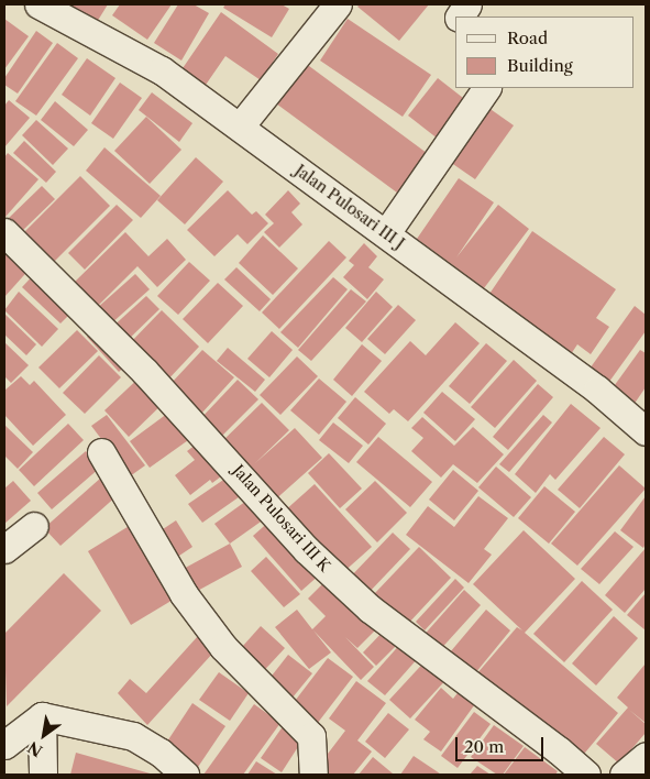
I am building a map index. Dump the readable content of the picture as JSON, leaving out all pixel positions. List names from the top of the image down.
{
  "streets": {
    "street": ["Jalan Pulosari III J", "Jalan Pulosari III K"]
  },
  "legend": ["Road", "Building"],
  "scale_bar": "20 m",
  "north": "bottom left"
}
